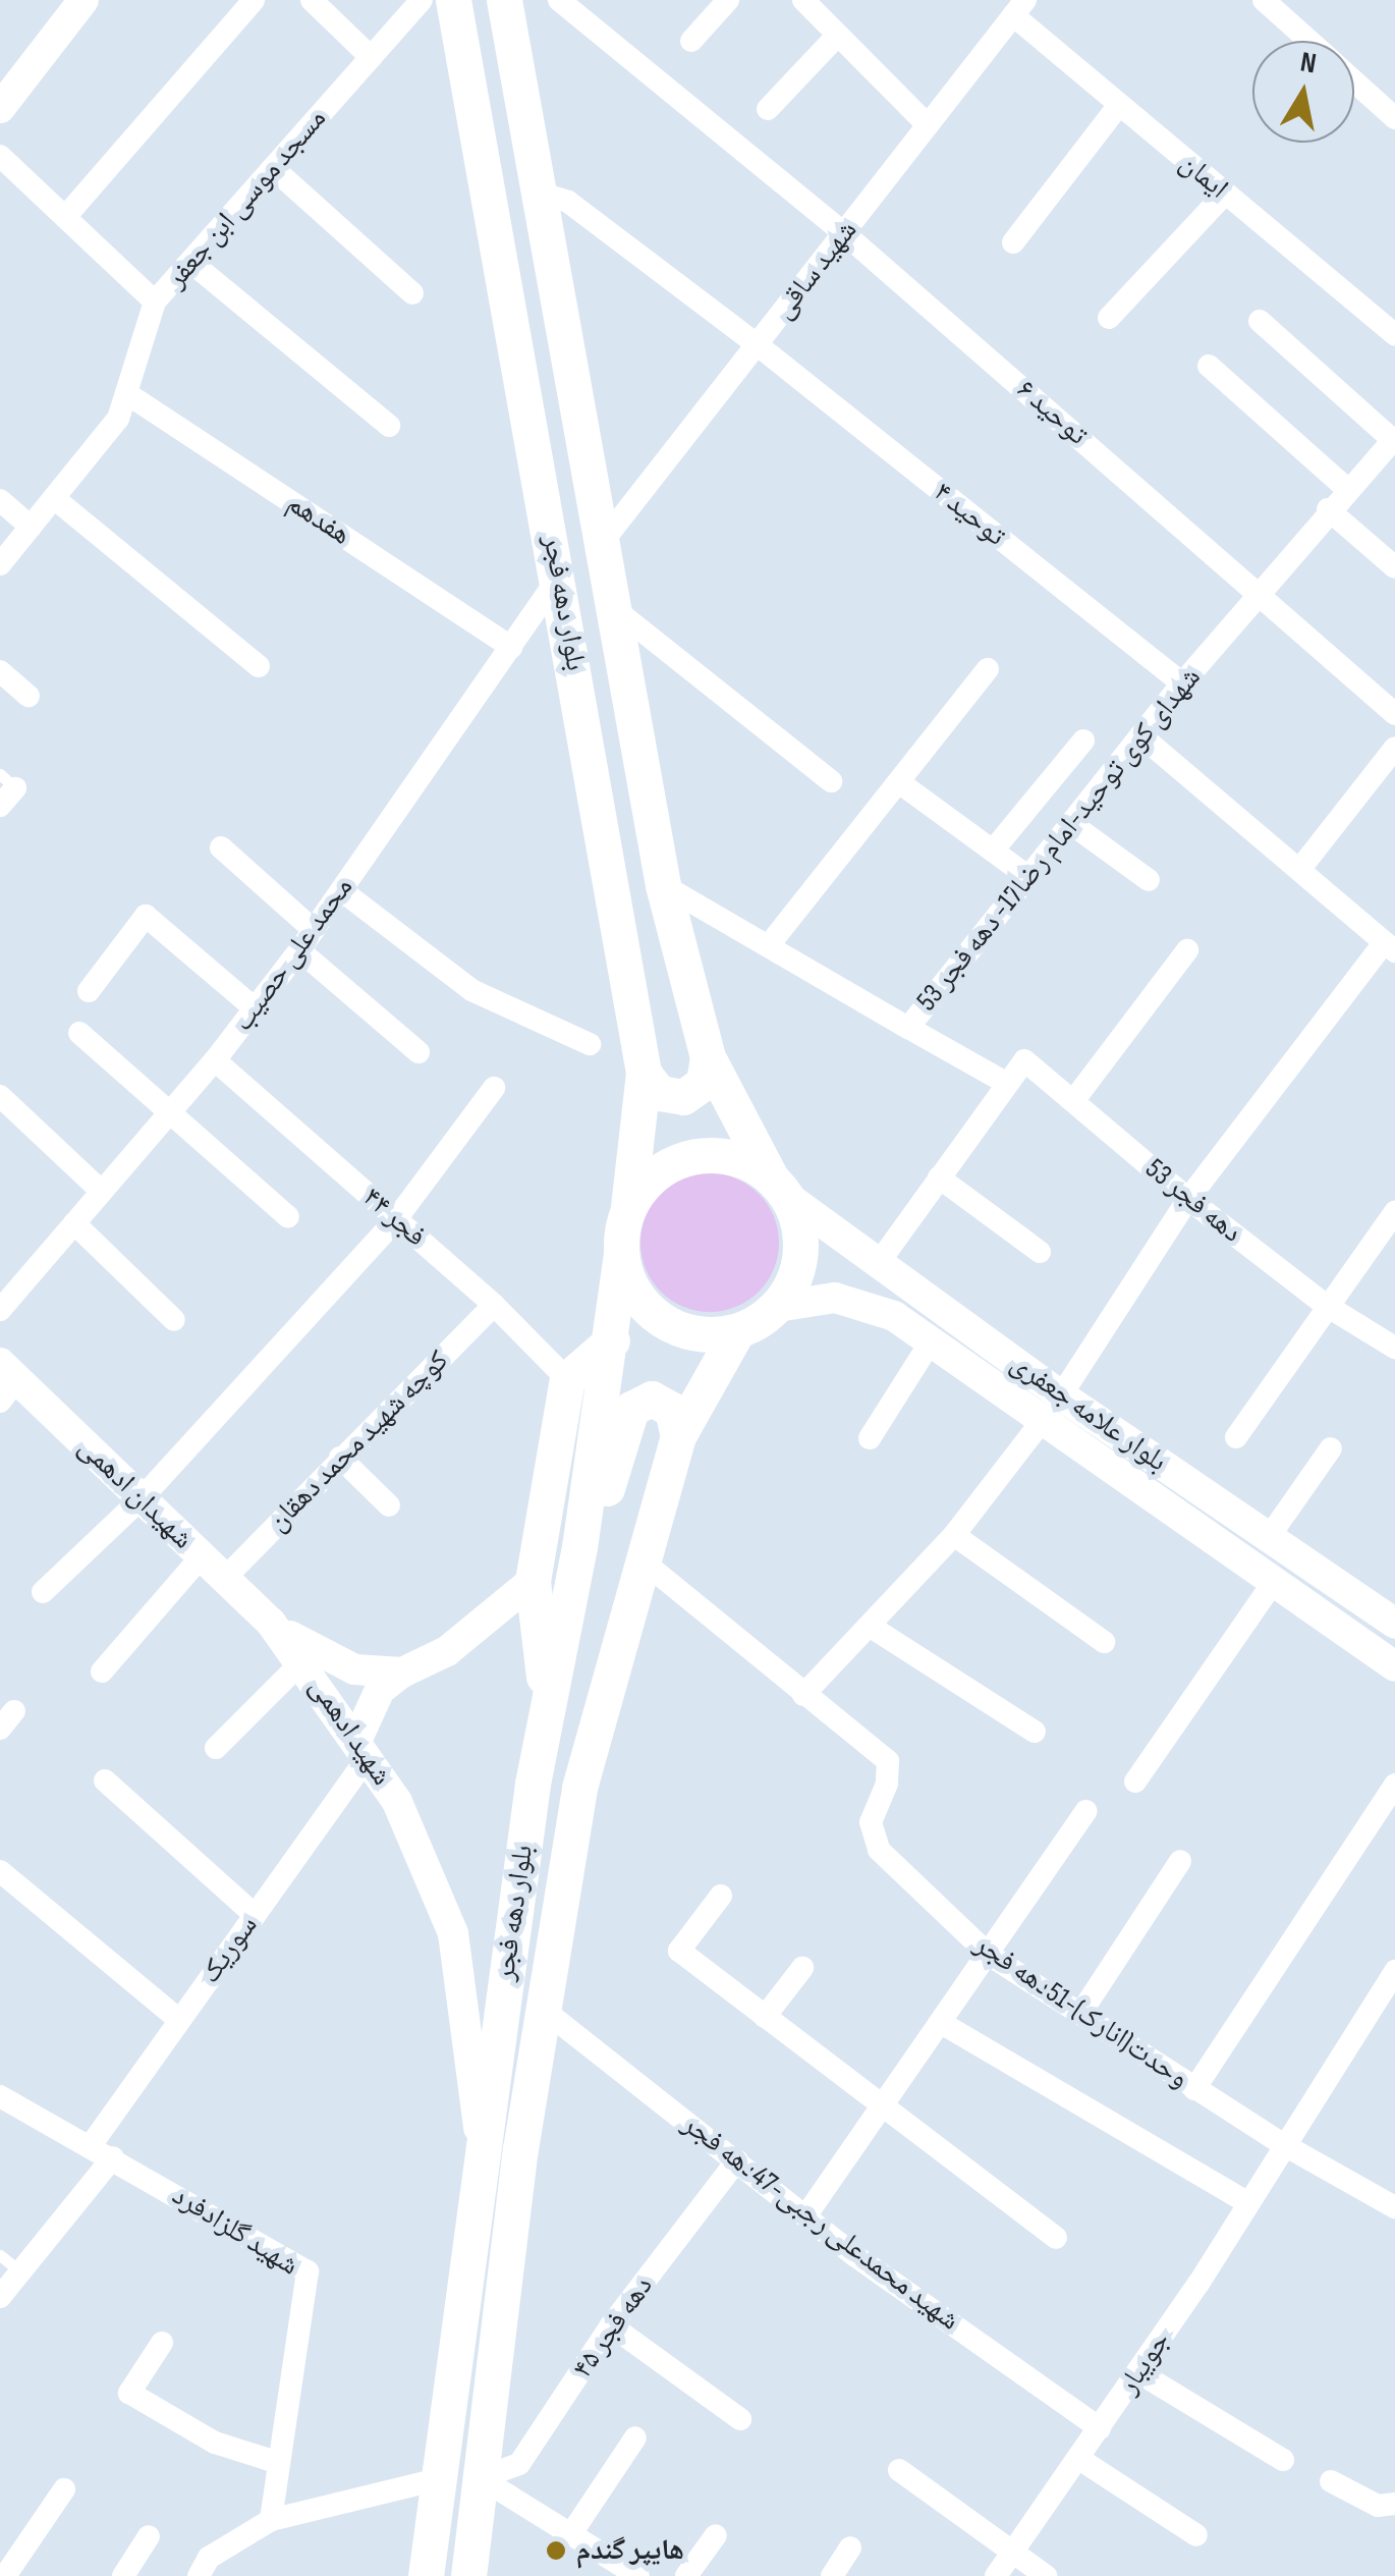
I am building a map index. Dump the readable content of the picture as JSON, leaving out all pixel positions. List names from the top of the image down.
{
  "streets": {
    "main road": [
      "بلوار دهه فجر",
      "بلوار علامه جعفری",
      "شهیدان ادهمی",
      "شهید ادهمی"
    ],
    "street": [
      "ایمان",
      "مسجد موسی ابن جعفر",
      "شهید ساقی",
      "توحید ۶",
      "توحید ۴",
      "هفدهم",
      "شهدای کوی توحید-امام رضا17- دهه فجر 53",
      "محمد علی حصیب",
      "دهه فجر 53",
      "فجر ۴۴",
      "کوچه شهید محمد دهقان",
      "سوریک",
      "وحدت(انارک)-51دهه فجر",
      "شهید محمدعلی رجبی-47دهه فجر",
      "شهید گلزادفرد",
      "دهه فجر ۴۵",
      "جویبار"
    ]
  },
  "crossings": [
    ["ایمان", "شهید ساقی"],
    ["مسجد موسی ابن جعفر", "هفدهم"],
    ["شهید ساقی", "توحید ۶"],
    ["شهید ساقی", "توحید ۴"],
    ["شهید ساقی", "بلوار دهه فجر"],
    ["توحید ۶", "شهدای کوی توحید-امام رضا17- دهه فجر 53"],
    ["توحید ۴", "بلوار دهه فجر"],
    ["توحید ۴", "شهدای کوی توحید-امام رضا17- دهه فجر 53"],
    ["هفدهم", "محمد علی حصیب"],
    ["بلوار دهه فجر", "شهدای کوی توحید-امام رضا17- دهه فجر 53"],
    ["بلوار دهه فجر", "محمد علی حصیب"],
    ["بلوار دهه فجر", "بلوار علامه جعفری"],
    ["بلوار دهه فجر", "شهید ادهمی"],
    ["بلوار دهه فجر", "وحدت(انارک)-51دهه فجر"],
    ["بلوار دهه فجر", "شهید محمدعلی رجبی-47دهه فجر"],
    ["بلوار دهه فجر", "دهه فجر ۴۵"],
    ["محمد علی حصیب", "فجر ۴۴"],
    ["فجر ۴۴", "کوچه شهید محمد دهقان"],
    ["کوچه شهید محمد دهقان", "شهیدان ادهمی"],
    ["شهیدان ادهمی", "شهید ادهمی"],
    ["شهید ادهمی", "سوریک"],
    ["سوریک", "شهید گلزادفرد"],
    ["وحدت(انارک)-51دهه فجر", "جویبار"],
    ["شهید محمدعلی رجبی-47دهه فجر", "دهه فجر ۴۵"],
    ["شهید محمدعلی رجبی-47دهه فجر", "جویبار"]
  ],
  "places": ["هایپر گندم"],
  "north": "top"
}
